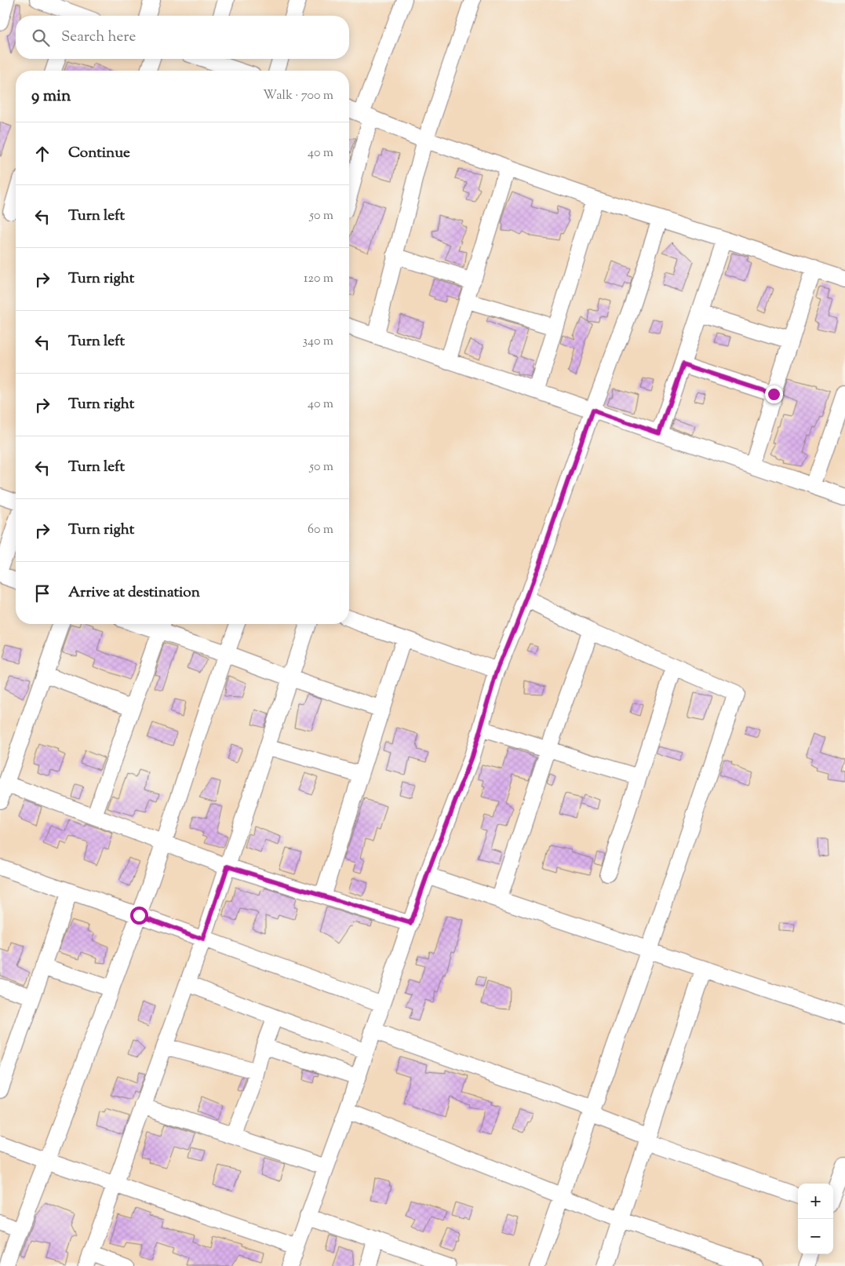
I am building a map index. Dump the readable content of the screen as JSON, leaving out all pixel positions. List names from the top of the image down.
{
  "page": {
    "search": "Search here",
    "heading": ["9 min", "Walk · 700 m"],
    "list": [
      ["Continue", "40 m"],
      ["Turn left", "50 m"],
      ["Turn right", "120 m"],
      ["Turn left", "340 m"],
      ["Turn right", "40 m"],
      ["Turn left", "50 m"],
      ["Turn right", "60 m"],
      "Arrive at destination"
    ],
    "map_buttons": ["+", "−"]
  }
}
